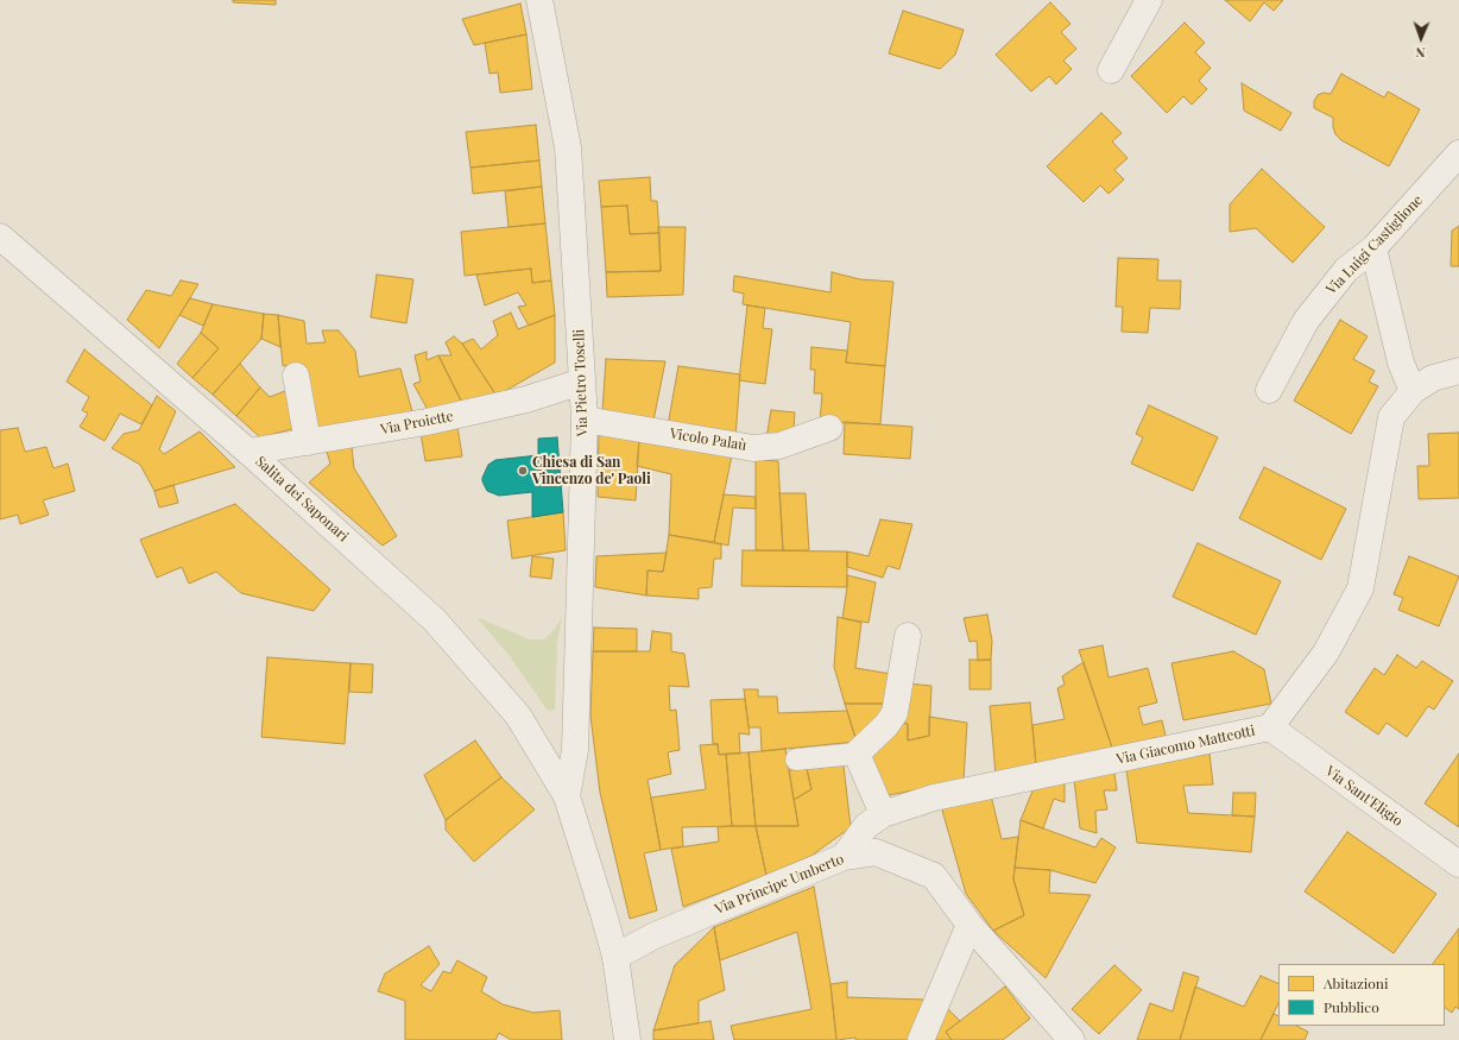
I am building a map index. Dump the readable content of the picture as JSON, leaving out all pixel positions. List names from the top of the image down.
{
  "streets": {
    "street": [
      "Via Luigi Castiglione",
      "Via Pietro Toselli",
      "Via Proiette",
      "Vicolo Palaù",
      "Salita dei Saponari",
      "Via Giacomo Matteotti",
      "Via Sant'Eligio",
      "Via Principe Umberto"
    ]
  },
  "crossings": [
    ["Via Pietro Toselli", "Via Proiette"],
    ["Via Pietro Toselli", "Vicolo Palaù"],
    ["Via Pietro Toselli", "Salita dei Saponari"],
    ["Via Proiette", "Salita dei Saponari"],
    ["Via Giacomo Matteotti", "Via Sant'Eligio"],
    ["Via Giacomo Matteotti", "Via Principe Umberto"]
  ],
  "places": ["Chiesa di San Vincenzo de' Paoli"],
  "legend": ["Abitazioni", "Pubblico"],
  "north": "bottom"
}
